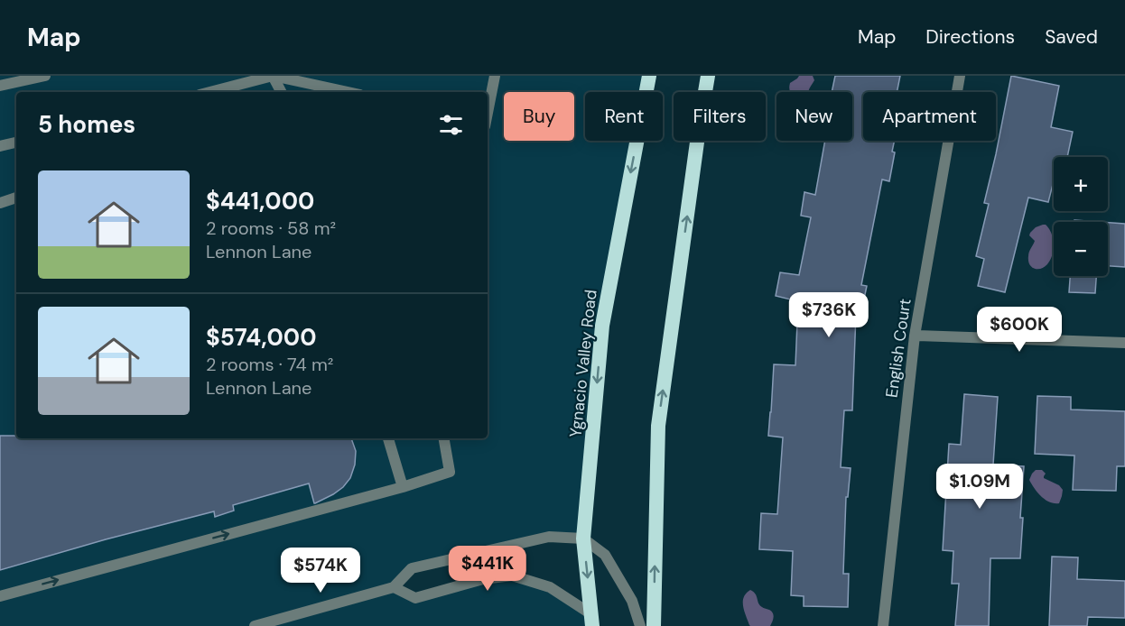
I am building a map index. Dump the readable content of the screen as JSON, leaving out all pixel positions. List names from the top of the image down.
{
  "streets": {
    "highway": ["Ygnacio Valley Road"],
    "street": ["English Court"]
  },
  "page": {
    "header": "Map",
    "nav": ["Map", "Directions", "Saved"],
    "chip": [
      "Buy",
      "Rent",
      "Filters",
      "New",
      "Apartment"
    ],
    "heading": "5 homes",
    "map_buttons": ["+", "−"],
    "list": [
      {
        "name": "$441,000",
        "note": "2 rooms · 58 m² · Lennon Lane"
      },
      {
        "name": "$574,000",
        "note": "2 rooms · 74 m² · Lennon Lane"
      }
    ],
    "price": [
      "$736K",
      "$600K",
      "$1.09M",
      "$441K",
      "$574K"
    ]
  }
}
